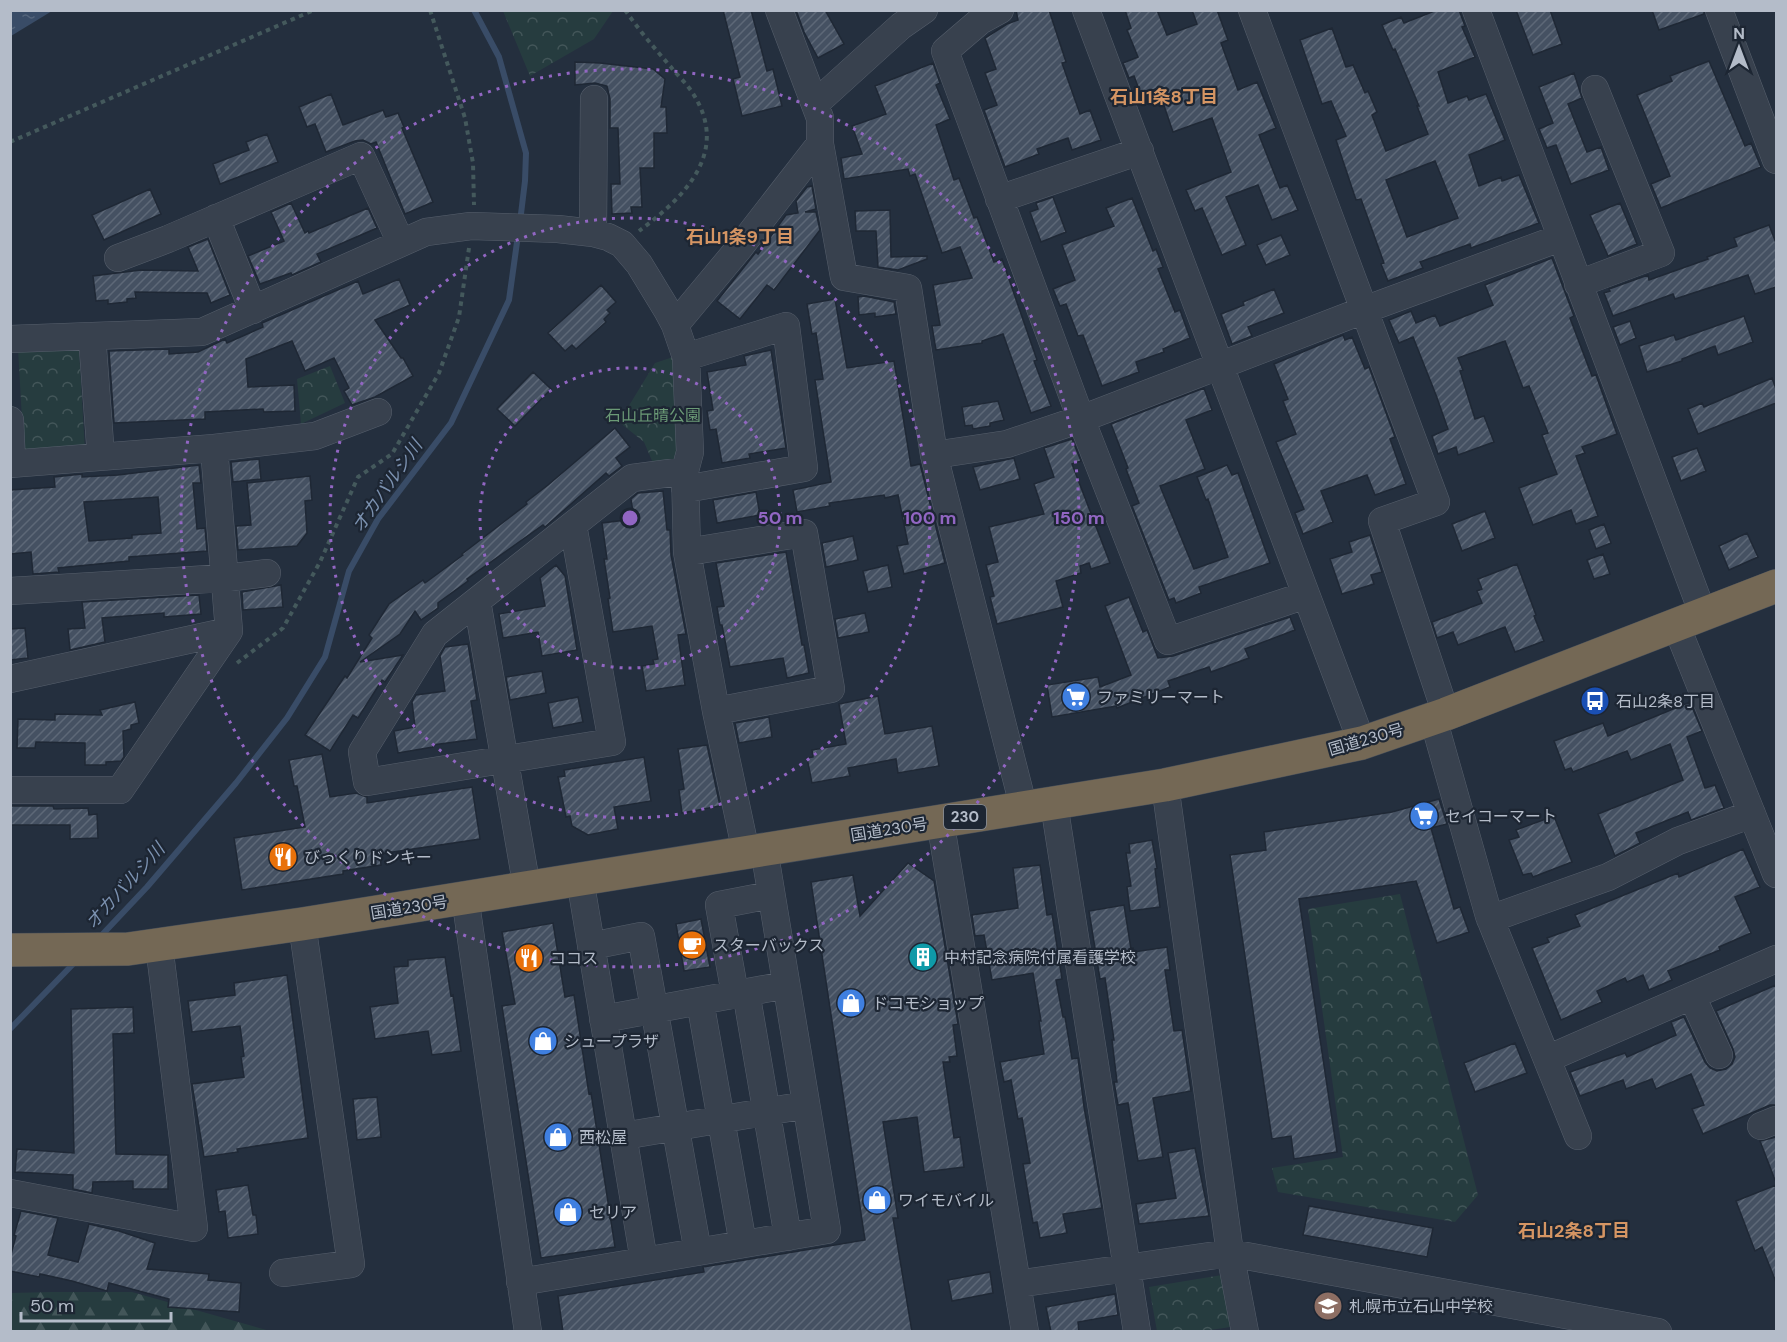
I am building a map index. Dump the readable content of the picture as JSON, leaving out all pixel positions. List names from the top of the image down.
{
  "streets": {
    "highway": ["国道230号", "230"]
  },
  "districts": ["石山1条8丁目", "石山1条9丁目", "石山2条8丁目"],
  "water": ["オカバルシ川"],
  "parks": ["石山丘晴公園"],
  "places": {
    "supermarket": ["ファミリーマート", "セイコーマート"],
    "bus stop": ["石山2条8丁目"],
    "restaurant": ["びっくりドンキー", "ココス"],
    "cafe": ["スターバックス"],
    "building": ["中村記念病院付属看護学校"],
    "shop": [
      "ドコモショップ",
      "シュープラザ",
      "西松屋",
      "ワイモバイル",
      "セリア"
    ],
    "school or university": ["札幌市立石山中学校"]
  },
  "scale_bar": "50 m",
  "north": "top",
  "rings": ["50 m", "100 m", "150 m"]
}
